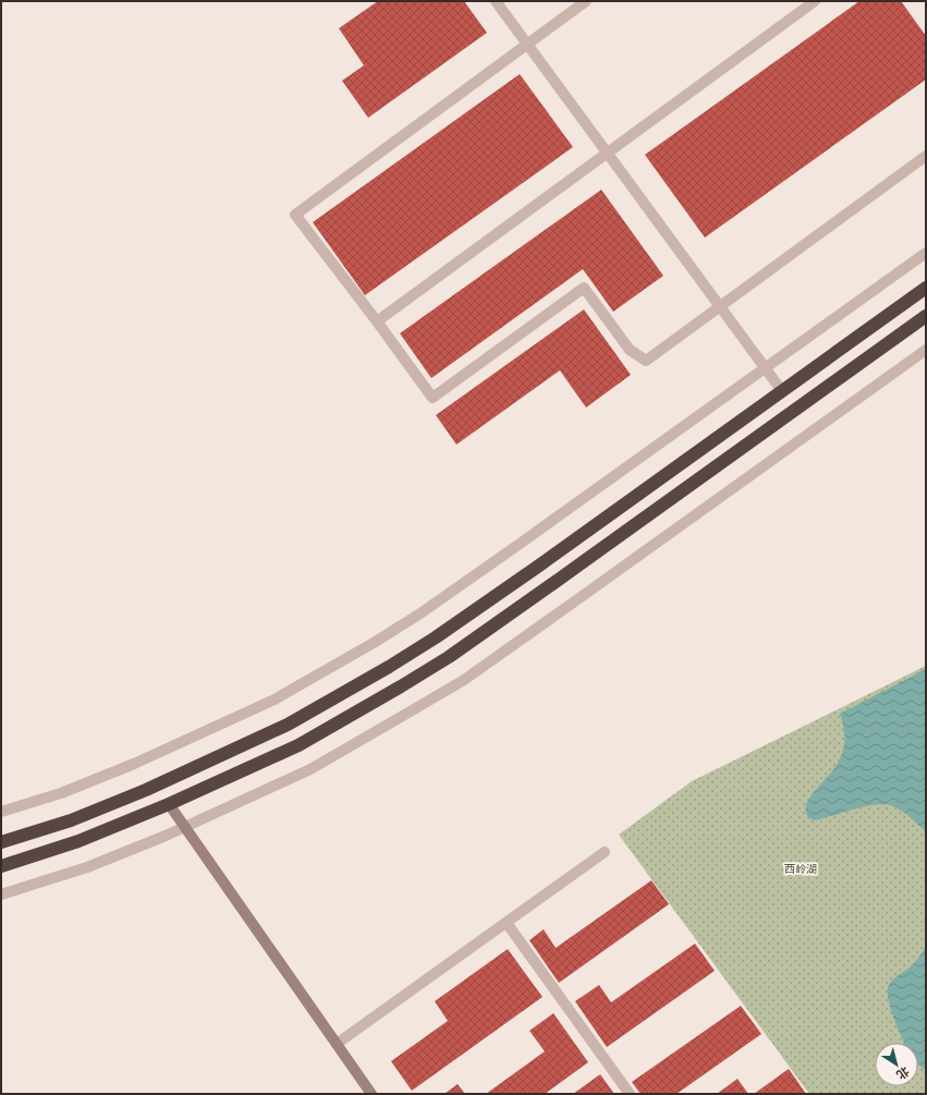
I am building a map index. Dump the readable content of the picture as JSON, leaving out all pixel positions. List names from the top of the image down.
{
  "parks": ["西岭湖"],
  "north": "bottom right"
}
